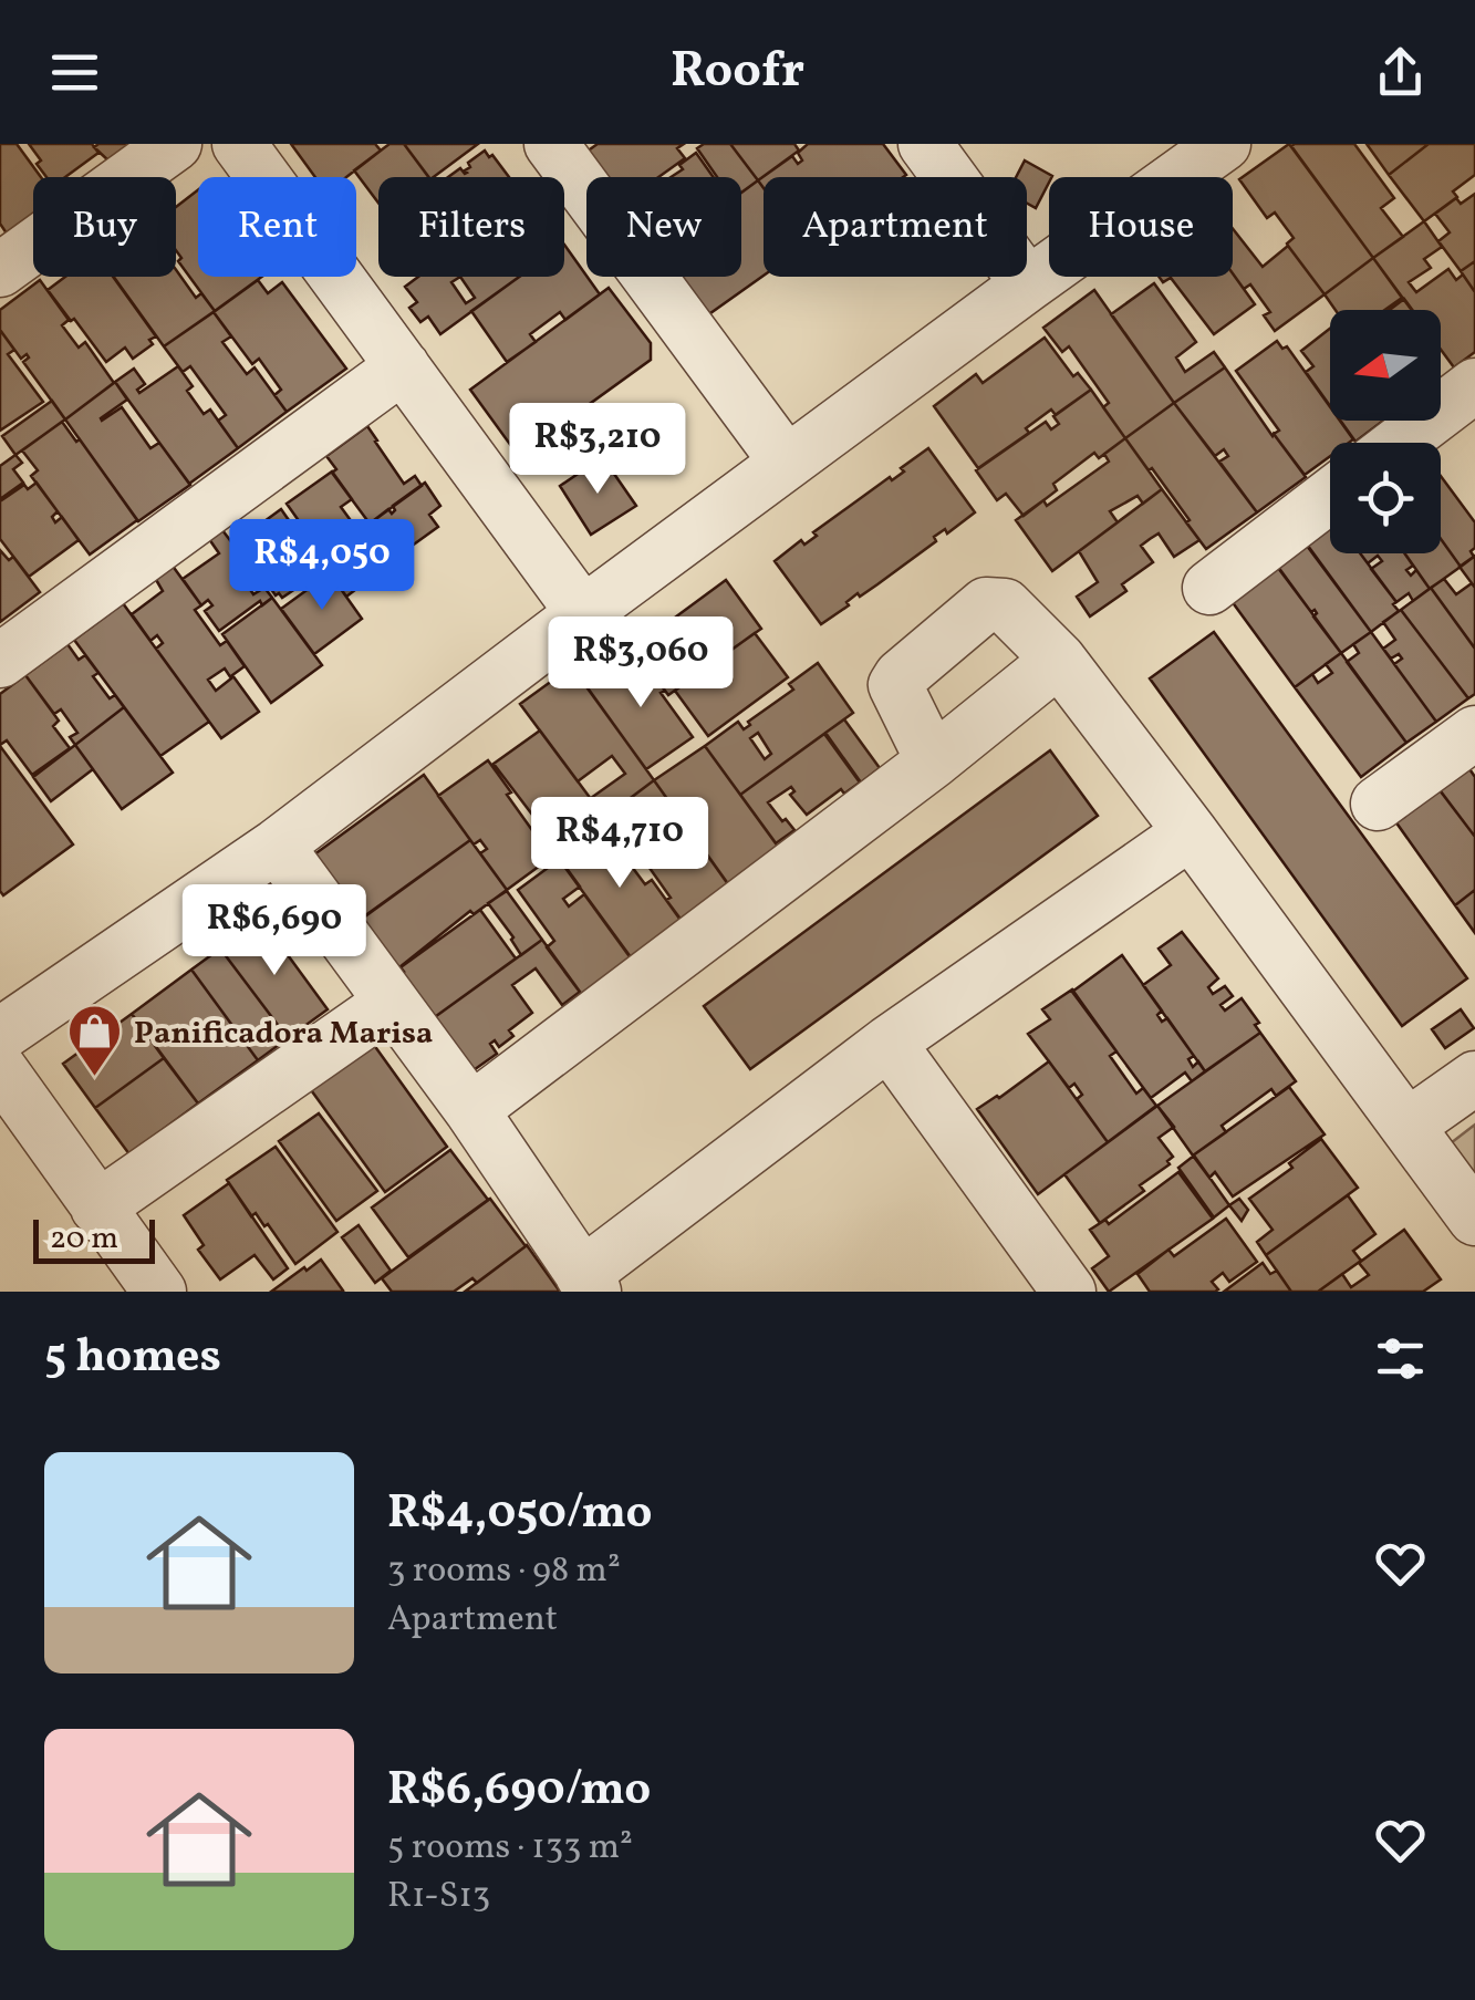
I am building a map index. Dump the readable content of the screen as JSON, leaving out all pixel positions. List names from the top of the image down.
{
  "places": {
    "shop": ["Panificadora Marisa"]
  },
  "scale_bar": "20 m",
  "north": "left",
  "page": {
    "header": "Roofr",
    "chip": [
      "Buy",
      "Rent",
      "Filters",
      "New",
      "Apartment",
      "House"
    ],
    "price": [
      "R$3,210",
      "R$4,050",
      "R$3,060",
      "R$4,710",
      "R$6,690"
    ],
    "scale": "20 m",
    "heading": "5 homes",
    "list": [
      {
        "name": "R$4,050/mo",
        "note": "3 rooms · 98 m² · Apartment"
      },
      {
        "name": "R$6,690/mo",
        "note": "5 rooms · 133 m² · R1-S13"
      }
    ]
  }
}
